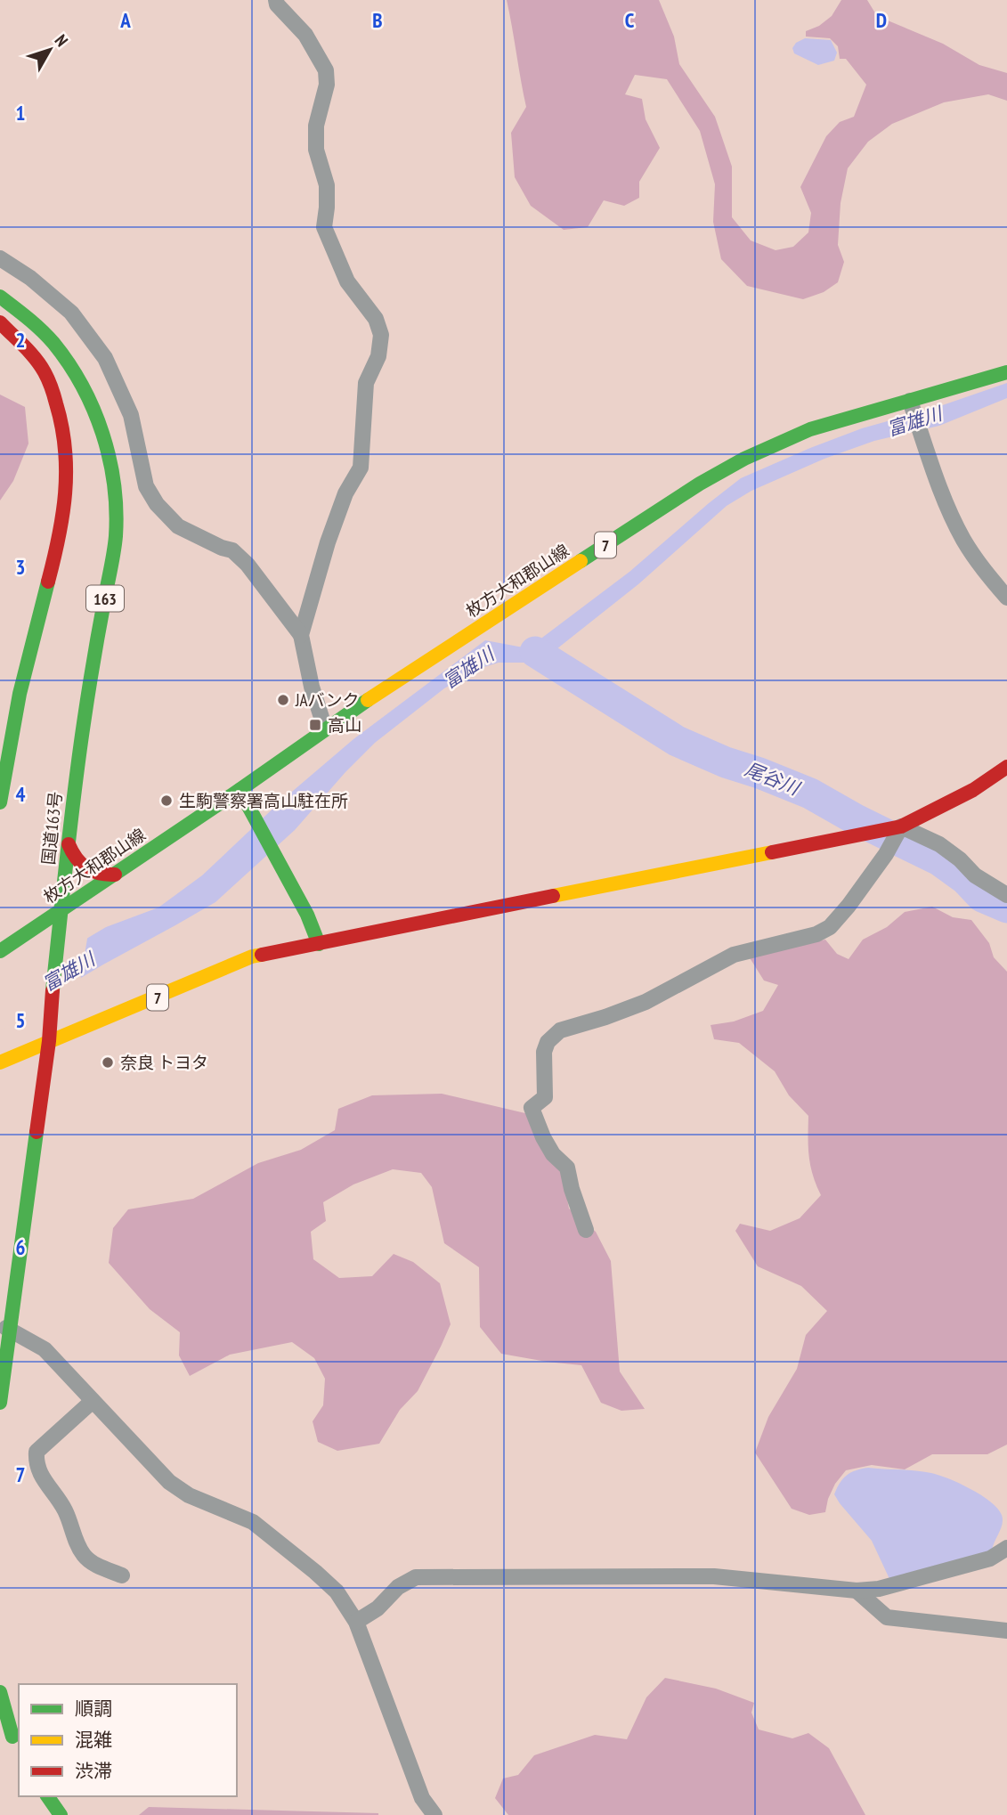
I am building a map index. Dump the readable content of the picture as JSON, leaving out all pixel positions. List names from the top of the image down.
{
  "streets": {
    "main road": [
      "7",
      "枚方大和郡山線",
      "163",
      "国道163号"
    ]
  },
  "crossings": [
    ["7", "国道163号"],
    ["枚方大和郡山線", "国道163号"]
  ],
  "water": ["富雄川", "尾谷川"],
  "places": {
    "other": ["JAバンク", "生駒警察署高山駐在所", "奈良 トヨタ"],
    "transit": ["高山"]
  },
  "legend": ["順調", "混雑", "渋滞"],
  "north": "top right",
  "grid": {
    "columns": [
      "A",
      "B",
      "C",
      "D"
    ],
    "rows": [
      "1",
      "2",
      "3",
      "4",
      "5",
      "6",
      "7"
    ]
  }
}
